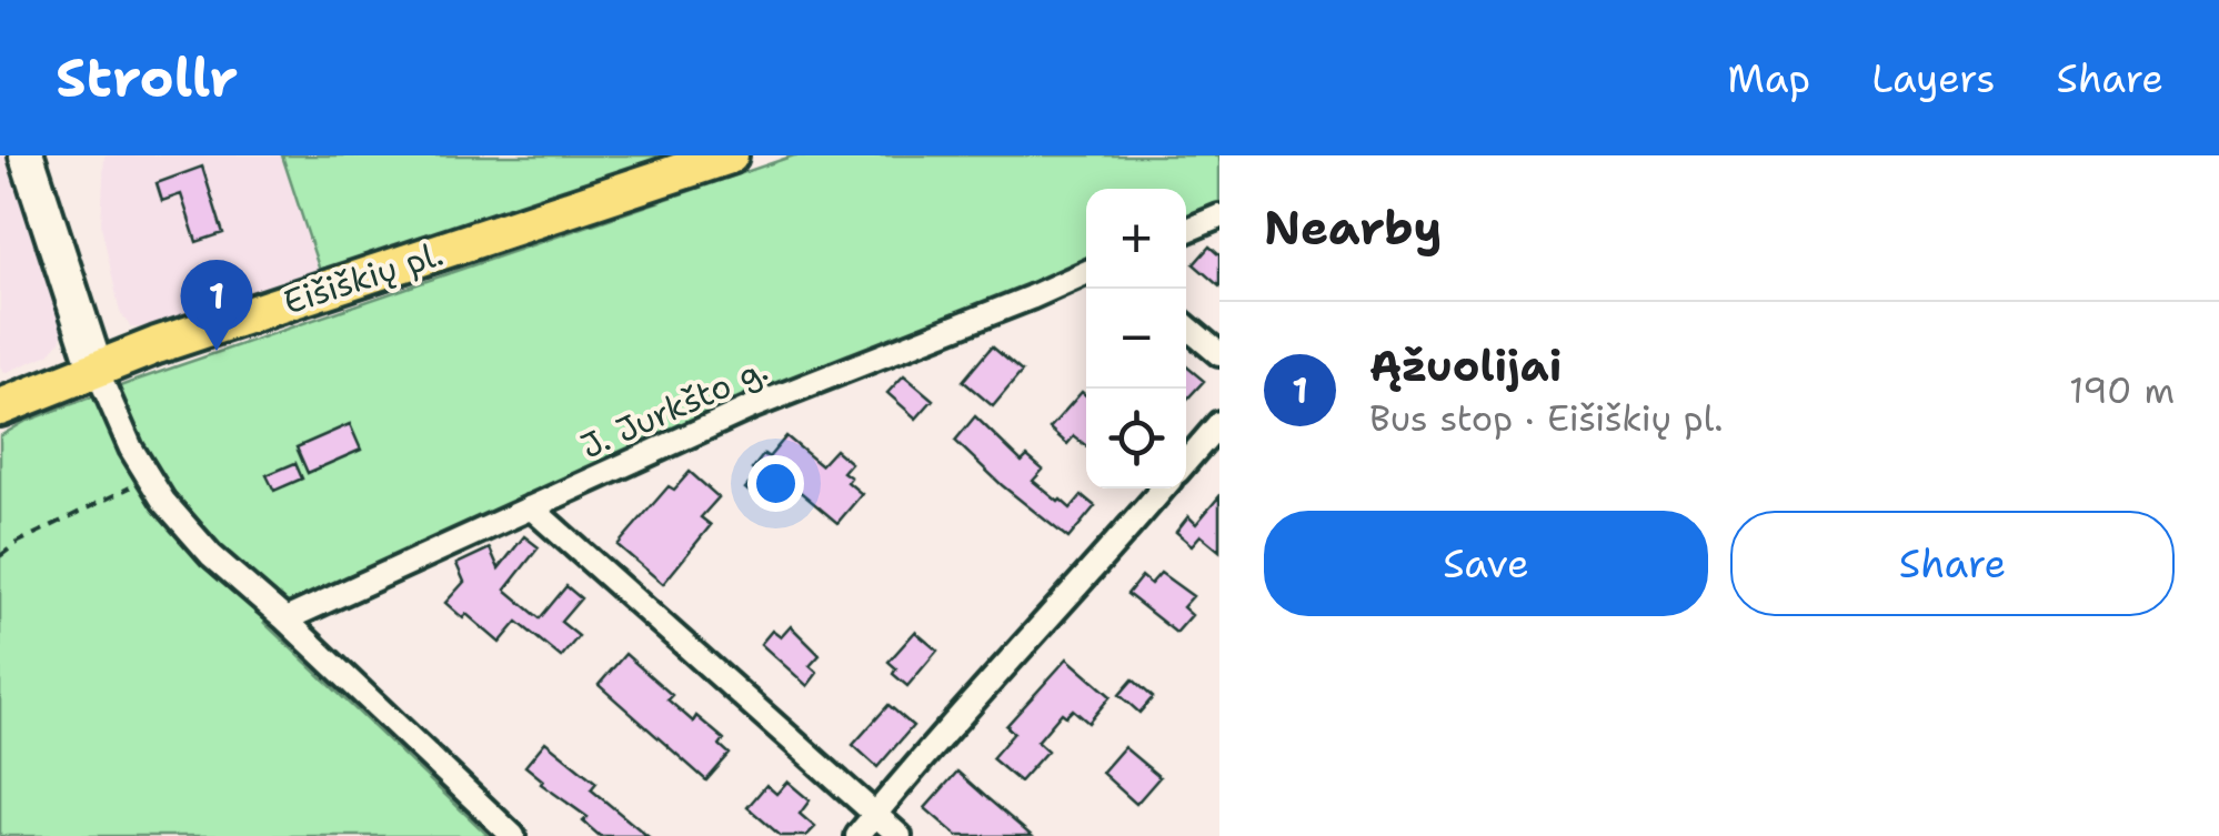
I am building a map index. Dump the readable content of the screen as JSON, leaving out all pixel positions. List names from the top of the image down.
{
  "streets": {
    "main road": ["Eišiškių pl."],
    "street": ["J. Jurkšto g."]
  },
  "page": {
    "header": "Strollr",
    "nav": ["Map", "Layers", "Share"],
    "heading": "Nearby",
    "map_buttons": ["+", "−"],
    "pins": "1",
    "list": [
      {
        "mark": "1",
        "name": "Ąžuolijai",
        "note": "Bus stop · Eišiškių pl.",
        "value": "190 m"
      }
    ],
    "buttons": ["Save", "Share"]
  }
}
